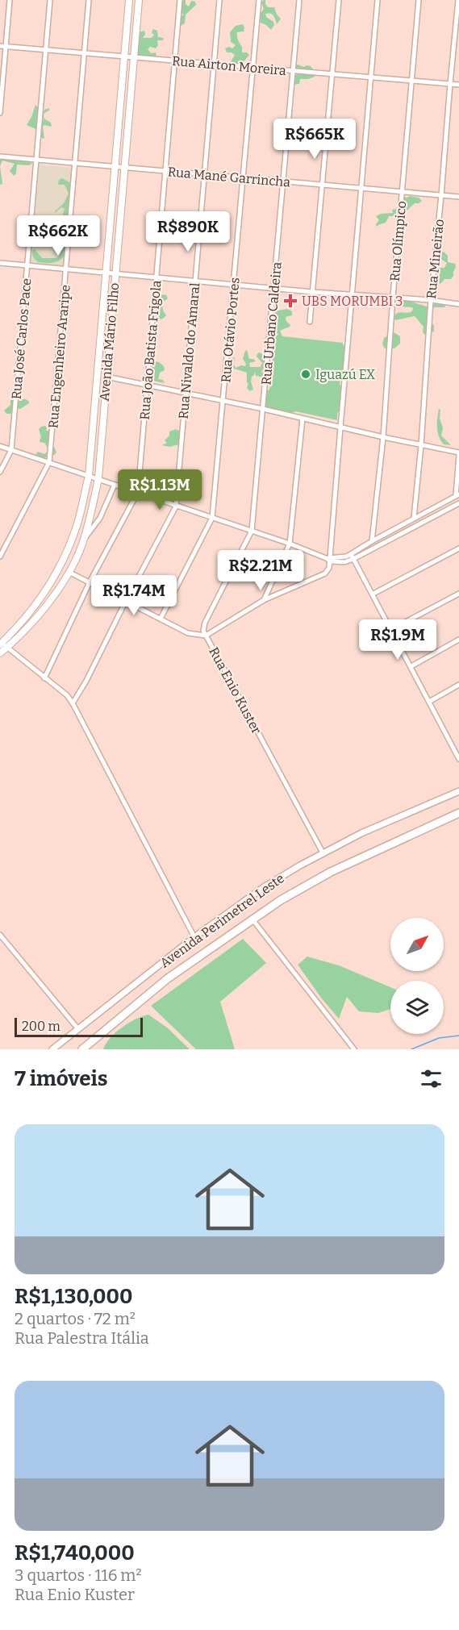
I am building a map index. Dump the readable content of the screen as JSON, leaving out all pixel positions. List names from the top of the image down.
{
  "streets": {
    "main road": ["Avenida Mário Filho"],
    "street": [
      "Rua Airton Moreira",
      "Rua Mané Garrincha",
      "Rua Olímpico",
      "Rua Mineirão",
      "Rua Urbano Caldeira",
      "Rua Otávio Portes",
      "Rua José Carlos Pace",
      "Rua João Batista Frigola",
      "Rua Nivaldo do Amaral",
      "Rua Engenheiro Araripe",
      "Rua Enio Kuster",
      "Avenida Perimetrel Leste"
    ]
  },
  "crossings": [
    ["Rua Airton Moreira", "Rua Olímpico"],
    ["Rua Airton Moreira", "Rua Mineirão"],
    ["Rua Airton Moreira", "Rua Urbano Caldeira"],
    ["Rua Airton Moreira", "Rua Otávio Portes"],
    ["Rua Airton Moreira", "Rua José Carlos Pace"],
    ["Rua Airton Moreira", "Avenida Mário Filho"],
    ["Rua Airton Moreira", "Rua João Batista Frigola"],
    ["Rua Airton Moreira", "Rua Nivaldo do Amaral"],
    ["Rua Airton Moreira", "Rua Engenheiro Araripe"],
    ["Rua Mané Garrincha", "Rua Olímpico"],
    ["Rua Mané Garrincha", "Rua Mineirão"],
    ["Rua Mané Garrincha", "Rua Urbano Caldeira"],
    ["Rua Mané Garrincha", "Rua Otávio Portes"],
    ["Rua Mané Garrincha", "Rua José Carlos Pace"],
    ["Rua Mané Garrincha", "Avenida Mário Filho"],
    ["Rua Mané Garrincha", "Rua João Batista Frigola"],
    ["Rua Mané Garrincha", "Rua Nivaldo do Amaral"],
    ["Rua Mané Garrincha", "Rua Engenheiro Araripe"],
    ["Rua Urbano Caldeira", "Rua Enio Kuster"],
    ["Rua Otávio Portes", "Rua Enio Kuster"],
    ["Avenida Mário Filho", "Rua Enio Kuster"],
    ["Rua João Batista Frigola", "Rua Enio Kuster"],
    ["Rua Nivaldo do Amaral", "Rua Enio Kuster"],
    ["Rua Enio Kuster", "Avenida Perimetrel Leste"]
  ],
  "places": {
    "health": ["UBS MORUMBI 3"],
    "other": ["Iguazú EX"]
  },
  "scale_bar": "200 m",
  "north": "top right",
  "page": {
    "price": [
      "R$665K",
      "R$890K",
      "R$662K",
      "R$1.13M",
      "R$2.21M",
      "R$1.74M",
      "R$1.9M"
    ],
    "scale": "200 m",
    "heading": "7 imóveis",
    "list": [
      {
        "name": "R$1,130,000",
        "note": "2 quartos · 72 m² · Rua Palestra Itália"
      },
      {
        "name": "R$1,740,000",
        "note": "3 quartos · 116 m² · Rua Enio Kuster"
      }
    ]
  }
}
